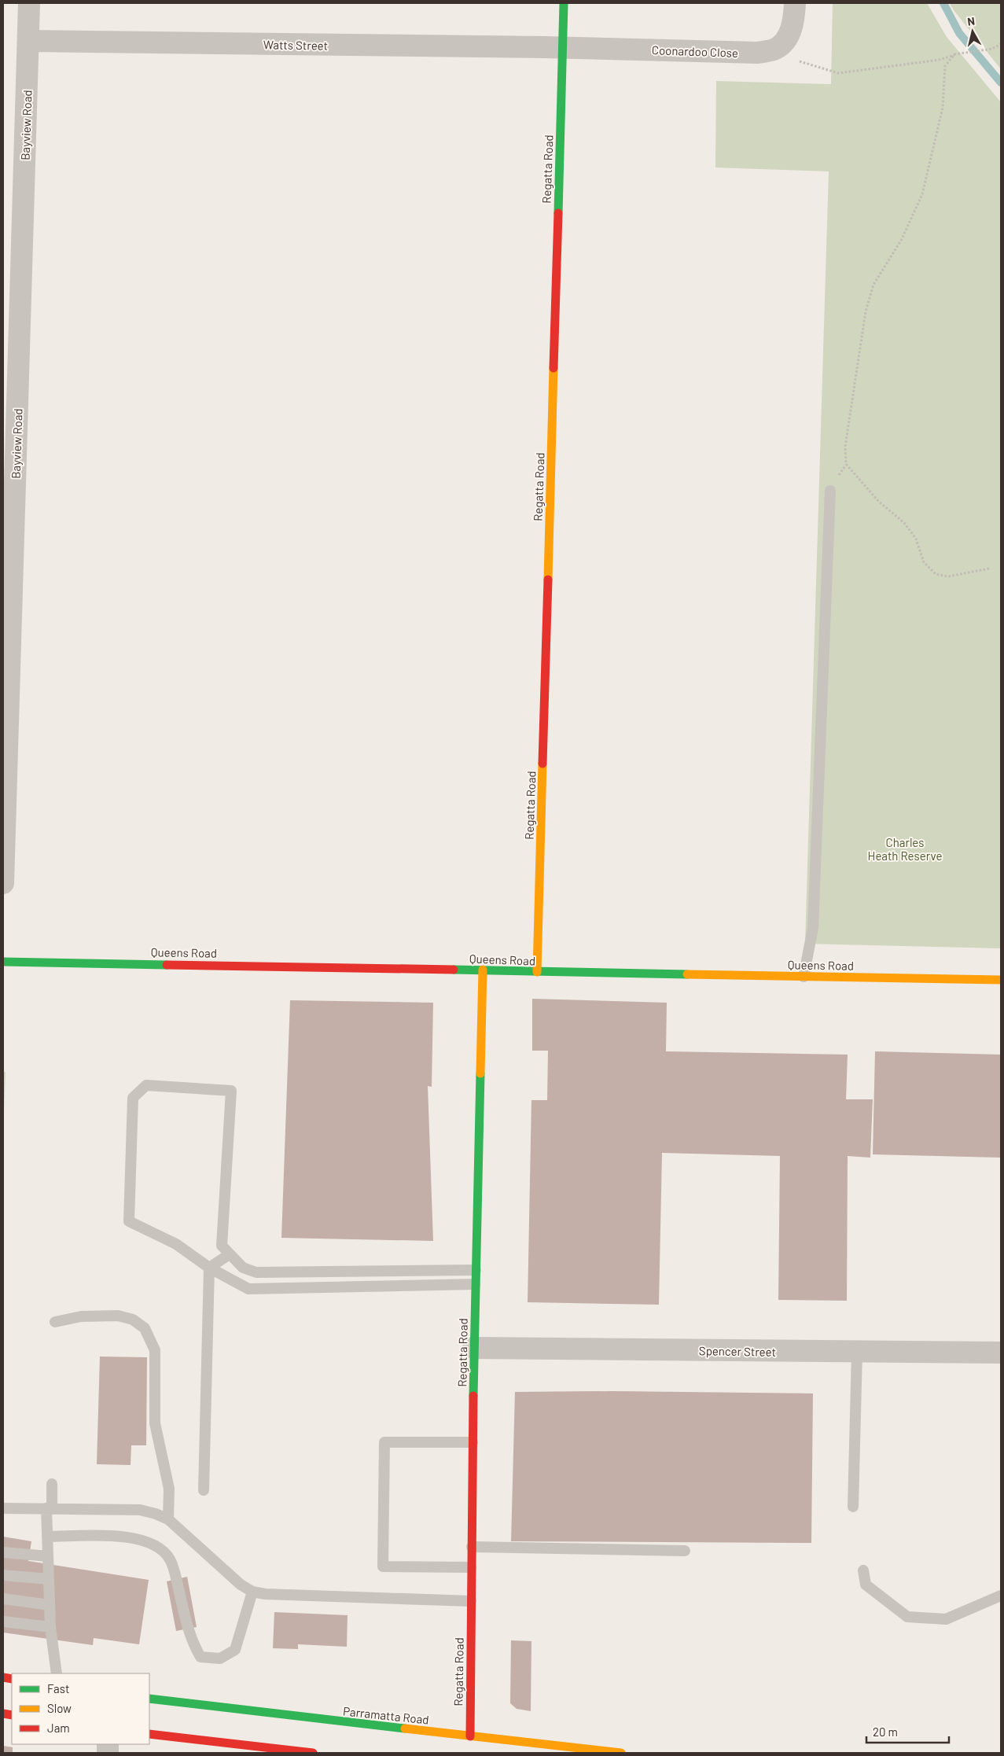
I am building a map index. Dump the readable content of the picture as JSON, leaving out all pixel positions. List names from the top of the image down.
{
  "streets": {
    "main road": ["Regatta Road", "Queens Road", "Parramatta Road"],
    "street": [
      "Watts Street",
      "Coonardoo Close",
      "Bayview Road",
      "Spencer Street"
    ]
  },
  "crossings": [
    ["Watts Street", "Coonardoo Close"],
    ["Watts Street", "Bayview Road"],
    ["Watts Street", "Regatta Road"],
    ["Coonardoo Close", "Regatta Road"],
    ["Regatta Road", "Queens Road"],
    ["Regatta Road", "Spencer Street"],
    ["Regatta Road", "Parramatta Road"]
  ],
  "parks": ["Charles Heath Reserve"],
  "legend": ["Fast", "Slow", "Jam"],
  "scale_bar": "20 m",
  "north": "top"
}
